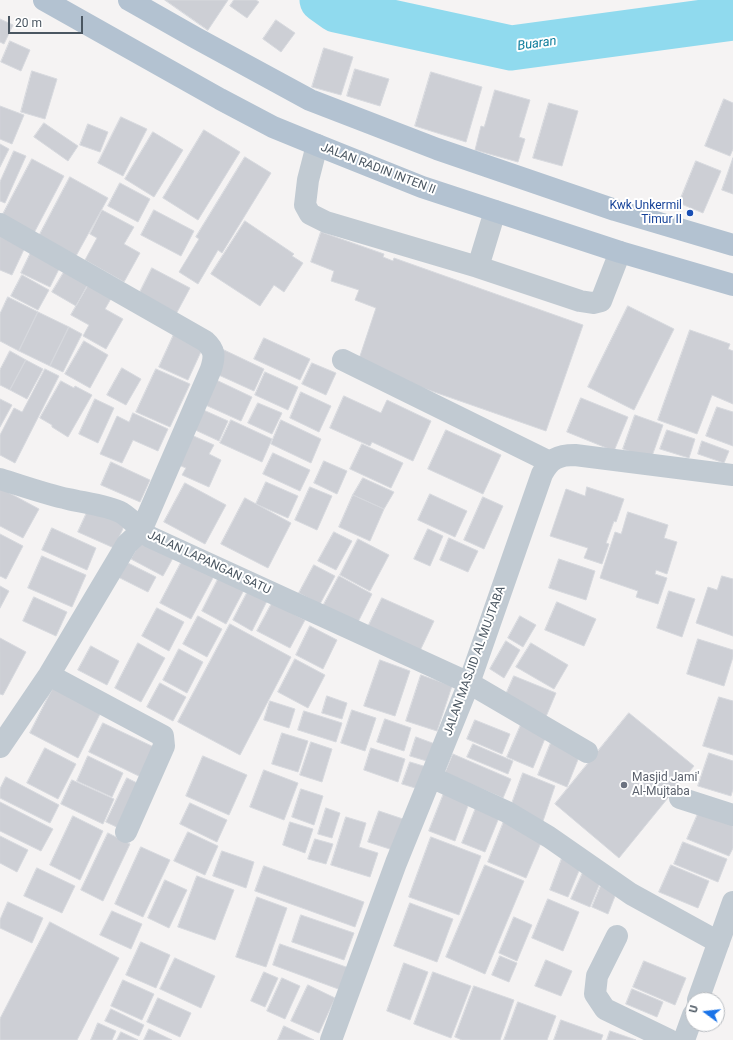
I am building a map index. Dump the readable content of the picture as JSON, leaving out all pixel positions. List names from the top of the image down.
{
  "streets": {
    "main road": ["JALAN RADIN INTEN II"],
    "street": ["JALAN LAPANGAN SATU", "JALAN MASJID AL MUJTABA"]
  },
  "crossings": [
    ["JALAN LAPANGAN SATU", "JALAN MASJID AL MUJTABA"]
  ],
  "water": ["Buaran"],
  "places": ["Kwk Unkermil Timur II", "Masjid Jami' Al-Mujtaba"],
  "scale_bar": "20 m",
  "north": "left"
}
